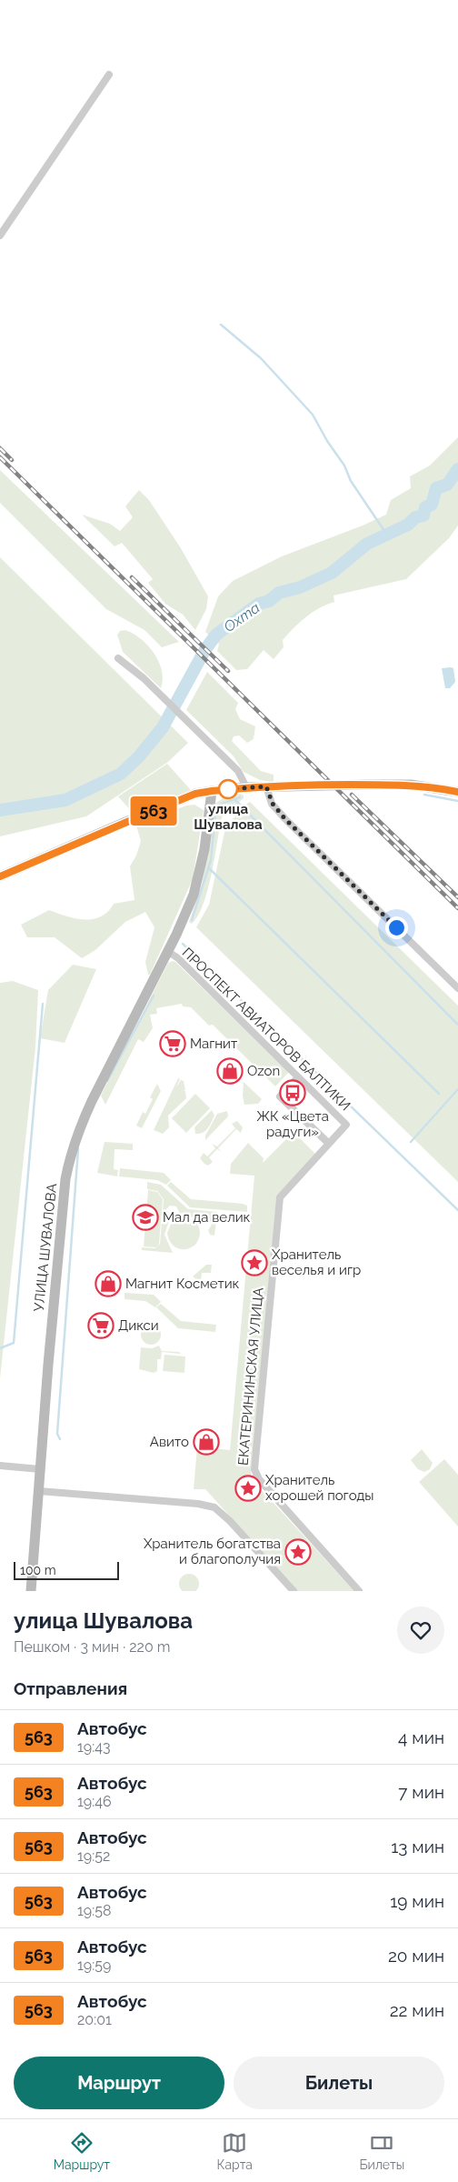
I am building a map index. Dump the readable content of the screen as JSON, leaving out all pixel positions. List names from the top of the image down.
{
  "streets": {
    "street": ["ПРОСПЕКТ АВИАТОРОВ БАЛТИКИ", "УЛИЦА ШУВАЛОВА", "ЕКАТЕРИНИНСКАЯ УЛИЦА"]
  },
  "crossings": [
    ["ПРОСПЕКТ АВИАТОРОВ БАЛТИКИ", "УЛИЦА ШУВАЛОВА"],
    ["ПРОСПЕКТ АВИАТОРОВ БАЛТИКИ", "ЕКАТЕРИНИНСКАЯ УЛИЦА"]
  ],
  "water": ["Охта"],
  "places": {
    "other": ["улица Шувалова"],
    "supermarket": ["Магнит", "Дикси"],
    "shop": ["Ozon", "Магнит Косметик", "Авито"],
    "bus stop": ["ЖК «Цвета радуги»"],
    "school or university": ["Мал да велик"],
    "place": ["Хранитель веселья и игр", "Хранитель хорошей погоды", "Хранитель богатства и благополучия"]
  },
  "lines": ["bus line 563"],
  "scale_bar": "100 m",
  "page": {
    "on_map": "563",
    "scale": "100 m",
    "heading": [
      ["улица Шувалова", "Пешком · 3 мин · 220 m"],
      "Отправления"
    ],
    "list": [
      {
        "mark": "563",
        "name": "Автобус",
        "note": "19:43",
        "value": "4 мин"
      },
      {
        "mark": "563",
        "name": "Автобус",
        "note": "19:46",
        "value": "7 мин"
      },
      {
        "mark": "563",
        "name": "Автобус",
        "note": "19:52",
        "value": "13 мин"
      },
      {
        "mark": "563",
        "name": "Автобус",
        "note": "19:58",
        "value": "19 мин"
      },
      {
        "mark": "563",
        "name": "Автобус",
        "note": "19:59",
        "value": "20 мин"
      },
      {
        "mark": "563",
        "name": "Автобус",
        "note": "20:01",
        "value": "22 мин"
      }
    ],
    "buttons": ["Маршрут", "Билеты"],
    "tabs": ["Маршрут", "Карта", "Билеты"]
  }
}
